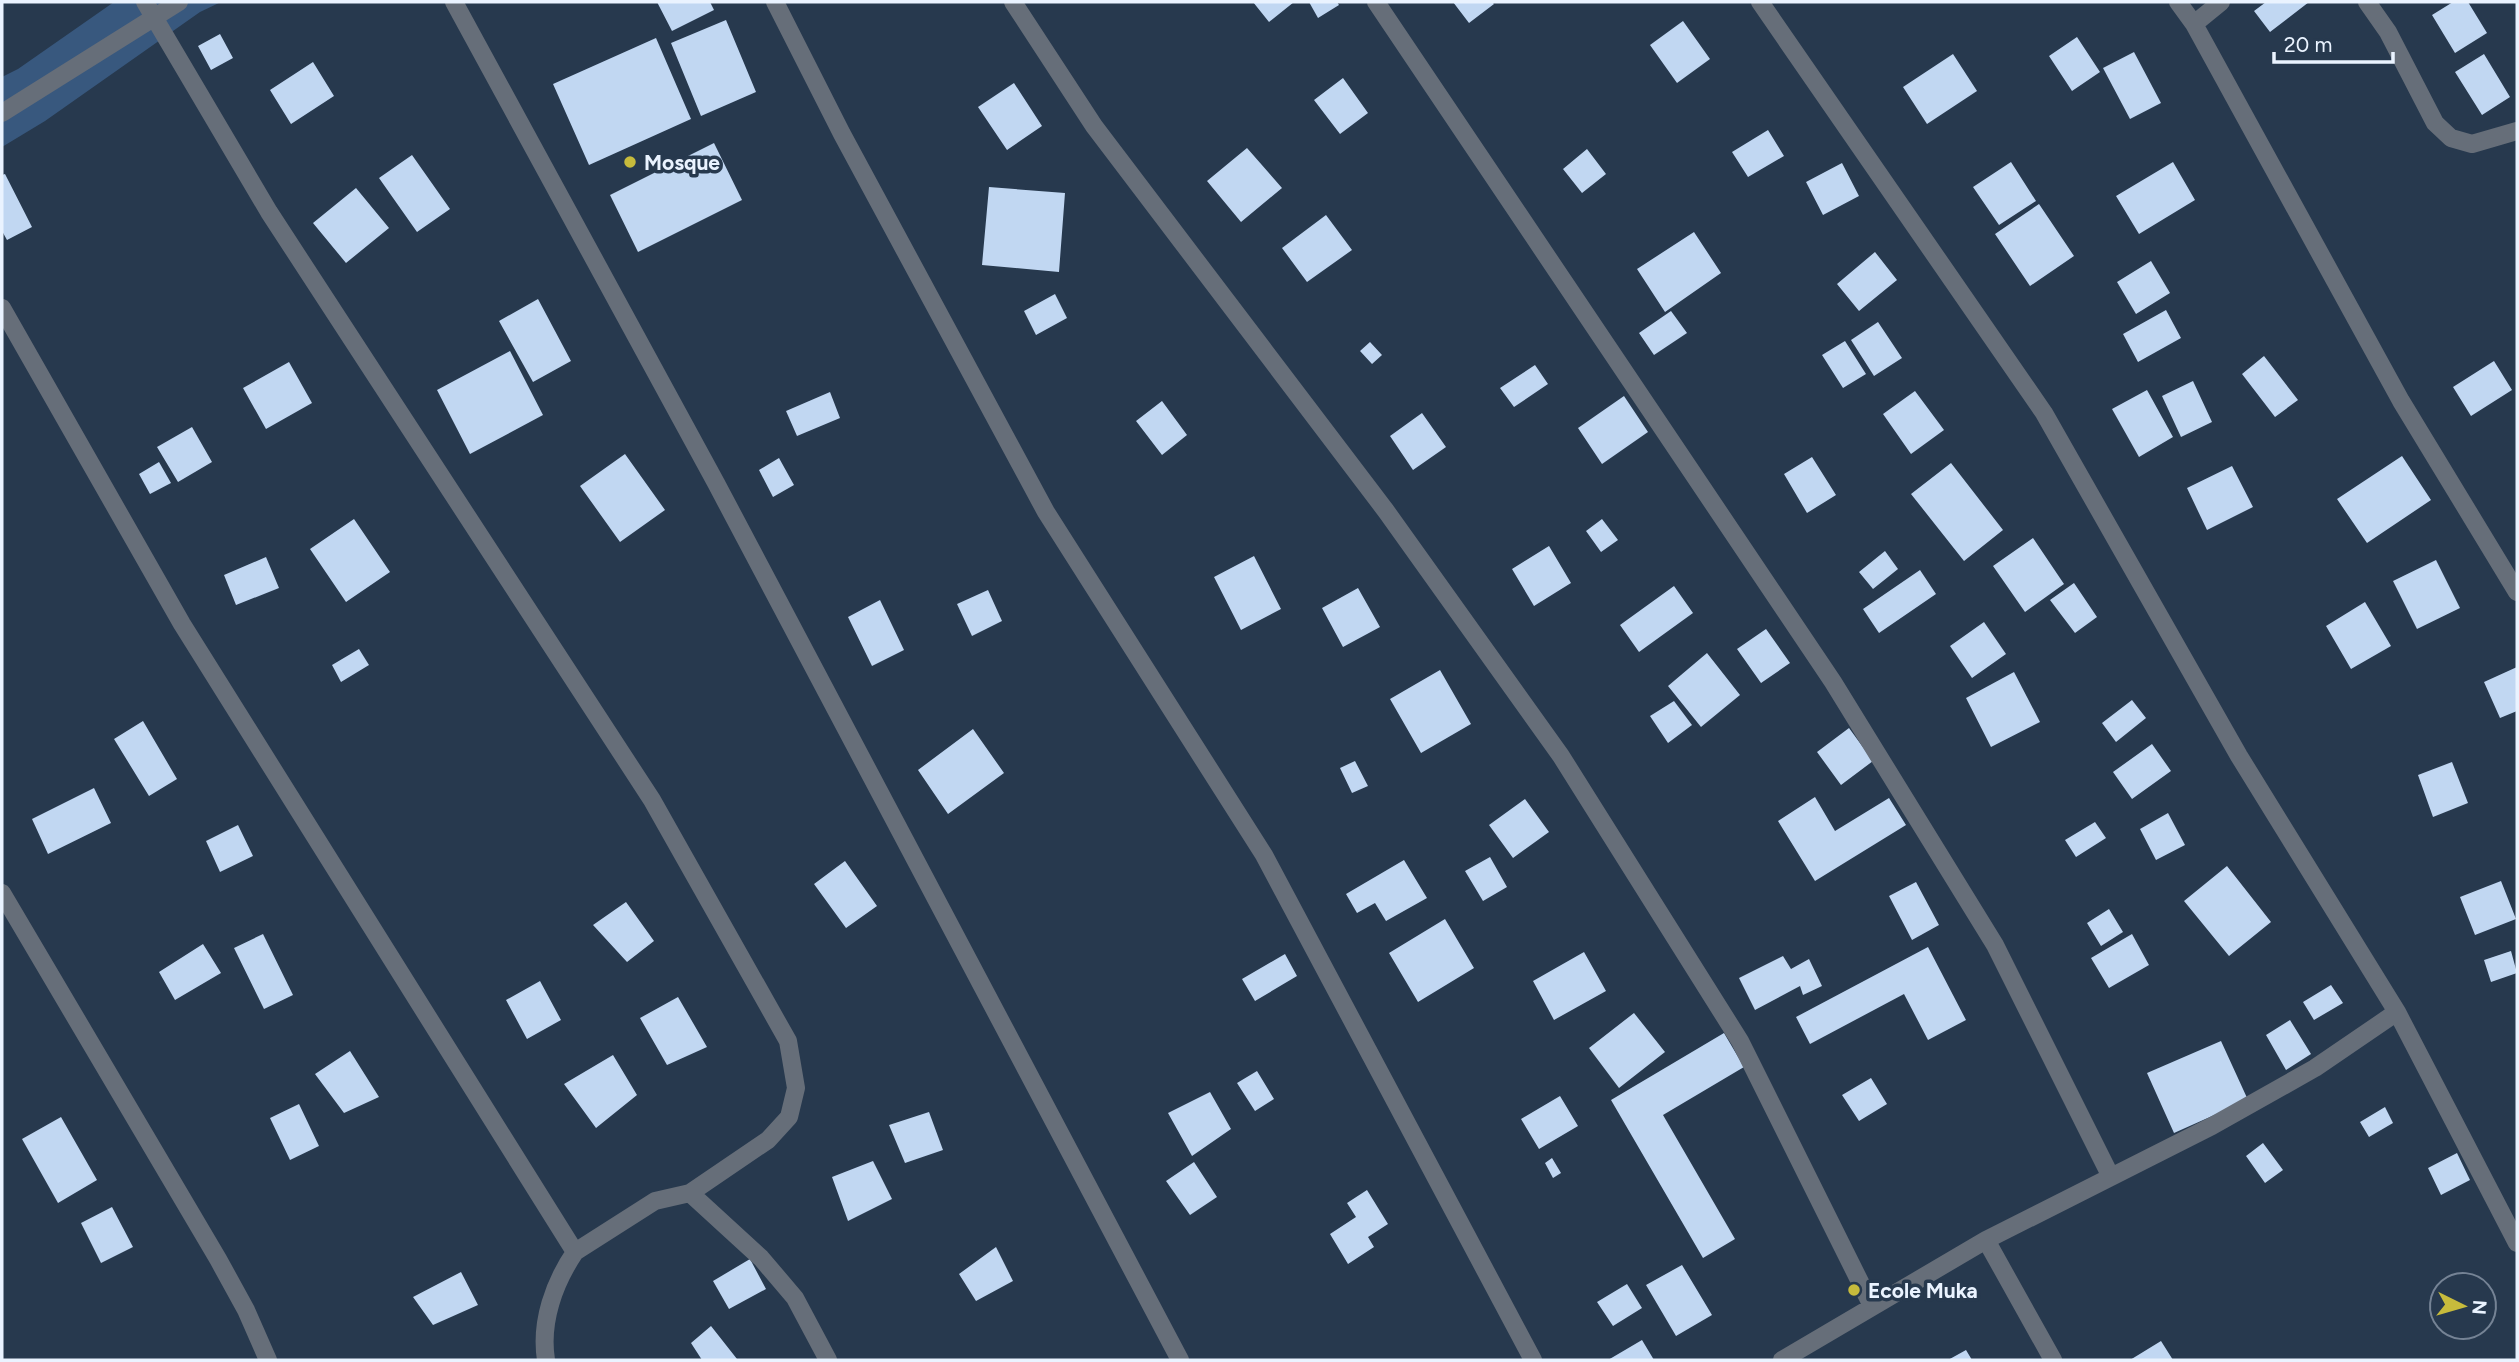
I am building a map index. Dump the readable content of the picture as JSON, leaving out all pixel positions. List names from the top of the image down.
{
  "places": ["Mosque", "Ecole Muka"],
  "scale_bar": "20 m",
  "north": "right"
}
